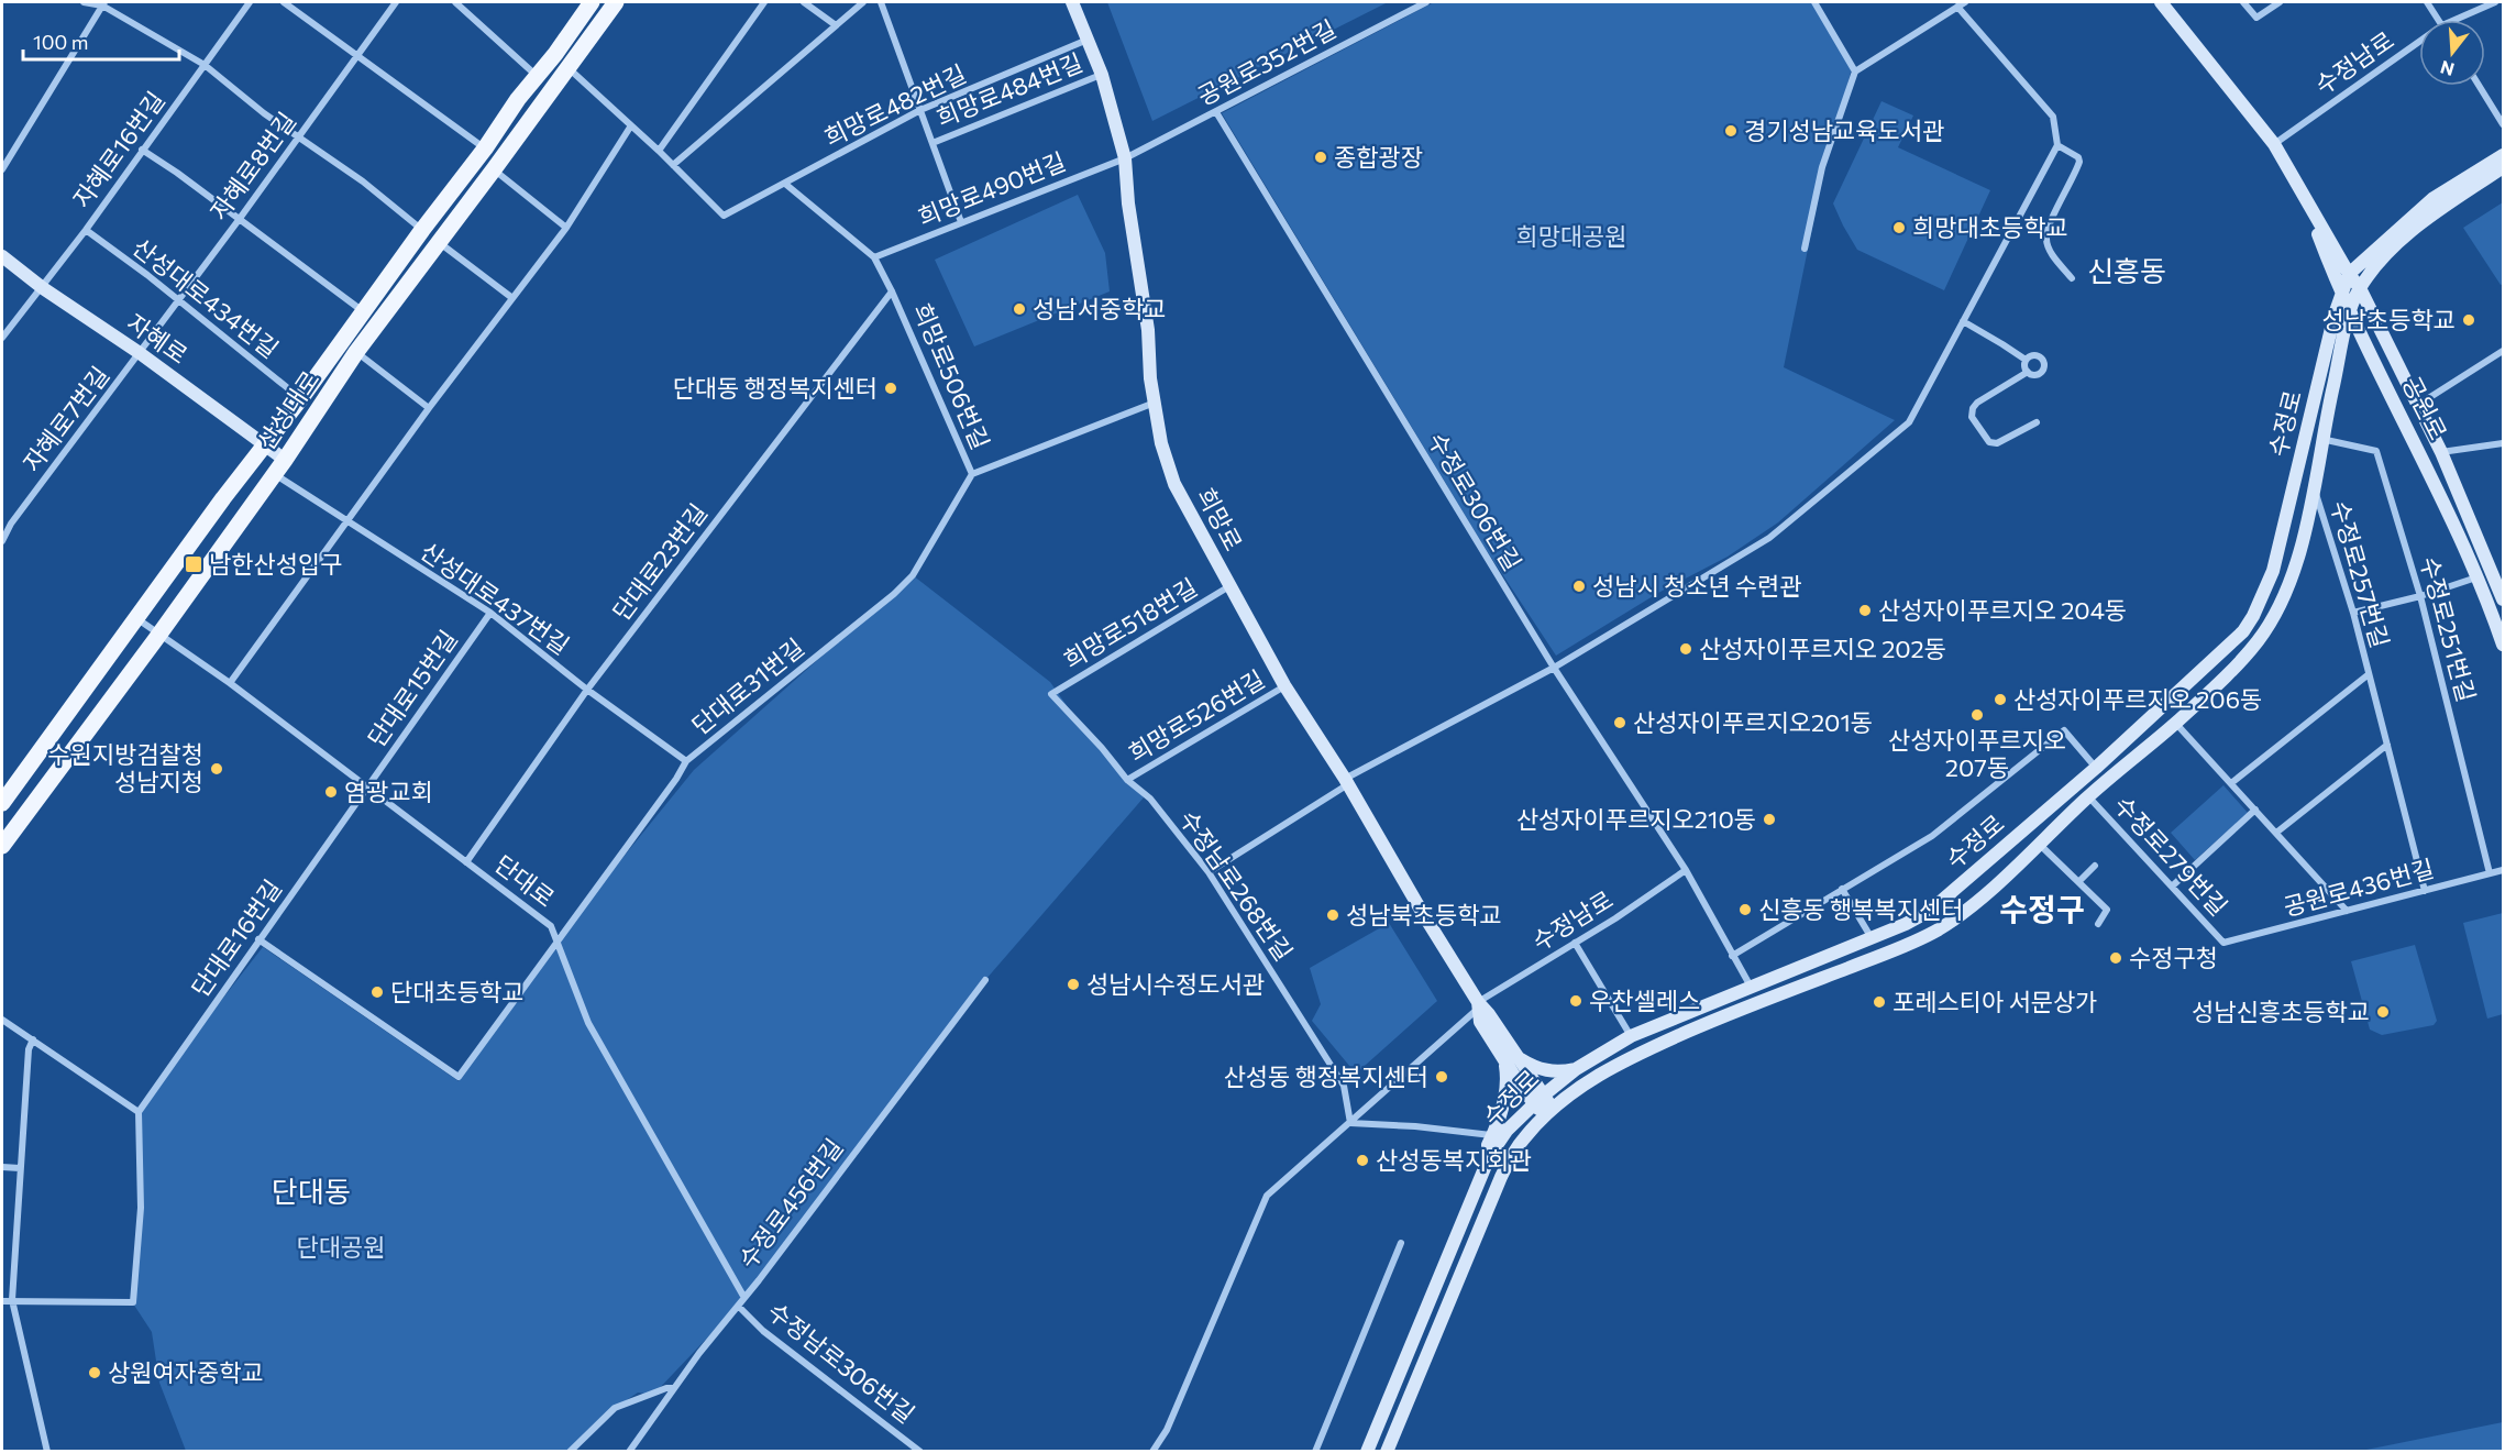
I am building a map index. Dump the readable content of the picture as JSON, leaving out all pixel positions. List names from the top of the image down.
{
  "streets": {
    "main road": [
      "자혜로",
      "공원로",
      "산성대로",
      "수정로",
      "희망로"
    ],
    "street": [
      "공원로352번길",
      "수정남로",
      "희망로484번길",
      "희망로482번길",
      "자혜로16번길",
      "자혜로8번길",
      "희망로490번길",
      "산성대로434번길",
      "희망로506번길",
      "자혜로7번길",
      "수정로306번길",
      "단대로23번길",
      "수정로257번길",
      "산성대로437번길",
      "희망로518번길",
      "수정로251번길",
      "단대로31번길",
      "단대로15번길",
      "희망로526번길",
      "수정로279번길",
      "단대로",
      "수정남로268번길",
      "공원로436번길",
      "단대로16번길",
      "수정로456번길",
      "수정남로306번길"
    ]
  },
  "crossings": [
    ["공원로352번길", "희망로490번길"],
    ["공원로352번길", "수정로306번길"],
    ["공원로352번길", "희망로"],
    ["수정남로", "공원로"],
    ["수정남로", "수정로306번길"],
    ["수정남로", "희망로"],
    ["수정남로", "수정남로268번길"],
    ["희망로484번길", "희망로"],
    ["희망로482번길", "희망로506번길"],
    ["희망로482번길", "희망로"],
    ["자혜로16번길", "산성대로434번길"],
    ["자혜로16번길", "자혜로"],
    ["자혜로8번길", "산성대로434번길"],
    ["자혜로8번길", "자혜로"],
    ["자혜로8번길", "자혜로7번길"],
    ["희망로490번길", "희망로506번길"],
    ["희망로490번길", "희망로"],
    ["산성대로434번길", "산성대로"],
    ["자혜로", "산성대로"],
    ["자혜로", "자혜로7번길"],
    ["희망로506번길", "희망로"],
    ["희망로506번길", "단대로23번길"],
    ["희망로506번길", "단대로31번길"],
    ["공원로", "수정로"],
    ["산성대로", "산성대로437번길"],
    ["산성대로", "단대로"],
    ["수정로", "수정로306번길"],
    ["수정로", "희망로"],
    ["수정로", "수정로257번길"],
    ["수정로", "수정로251번길"],
    ["수정로", "수정로279번길"],
    ["희망로", "희망로518번길"],
    ["희망로", "희망로526번길"],
    ["단대로23번길", "산성대로437번길"],
    ["단대로23번길", "단대로"],
    ["수정로257번길", "공원로436번길"],
    ["산성대로437번길", "단대로31번길"],
    ["산성대로437번길", "단대로15번길"],
    ["희망로518번길", "수정남로268번길"],
    ["수정로251번길", "공원로436번길"],
    ["단대로31번길", "단대로"],
    ["단대로31번길", "단대로16번길"],
    ["단대로15번길", "단대로"],
    ["단대로15번길", "단대로16번길"],
    ["희망로526번길", "수정남로268번길"],
    ["수정로279번길", "공원로436번길"],
    ["단대로", "단대로16번길"],
    ["단대로", "수정로456번길"],
    ["수정로456번길", "수정남로306번길"]
  ],
  "districts": ["신흥동", "수정구", "단대동"],
  "parks": ["희망대공원", "단대공원"],
  "places": {
    "other": [
      "경기성남교육도서관",
      "종합광장",
      "희망대초등학교",
      "성남서중학교",
      "성남초등학교",
      "단대동 행정복지센터",
      "성남시 청소년 수련관",
      "산성자이푸르지오 204동",
      "산성자이푸르지오 202동",
      "산성자이푸르지오 206동",
      "산성자이푸르지오 207동",
      "산성자이푸르지오201동",
      "수원지방검찰청 성남지청",
      "염광교회",
      "산성자이푸르지오210동",
      "신흥동 행복복지센터",
      "성남북초등학교",
      "수정구청",
      "성남시수정도서관",
      "단대초등학교",
      "우찬셀레스",
      "포레스티아 서문상가",
      "성남신흥초등학교",
      "산성동 행정복지센터",
      "산성동복지회관",
      "상원여자중학교"
    ],
    "transit": ["남한산성입구"]
  },
  "scale_bar": "100 m",
  "north": "bottom"
}
